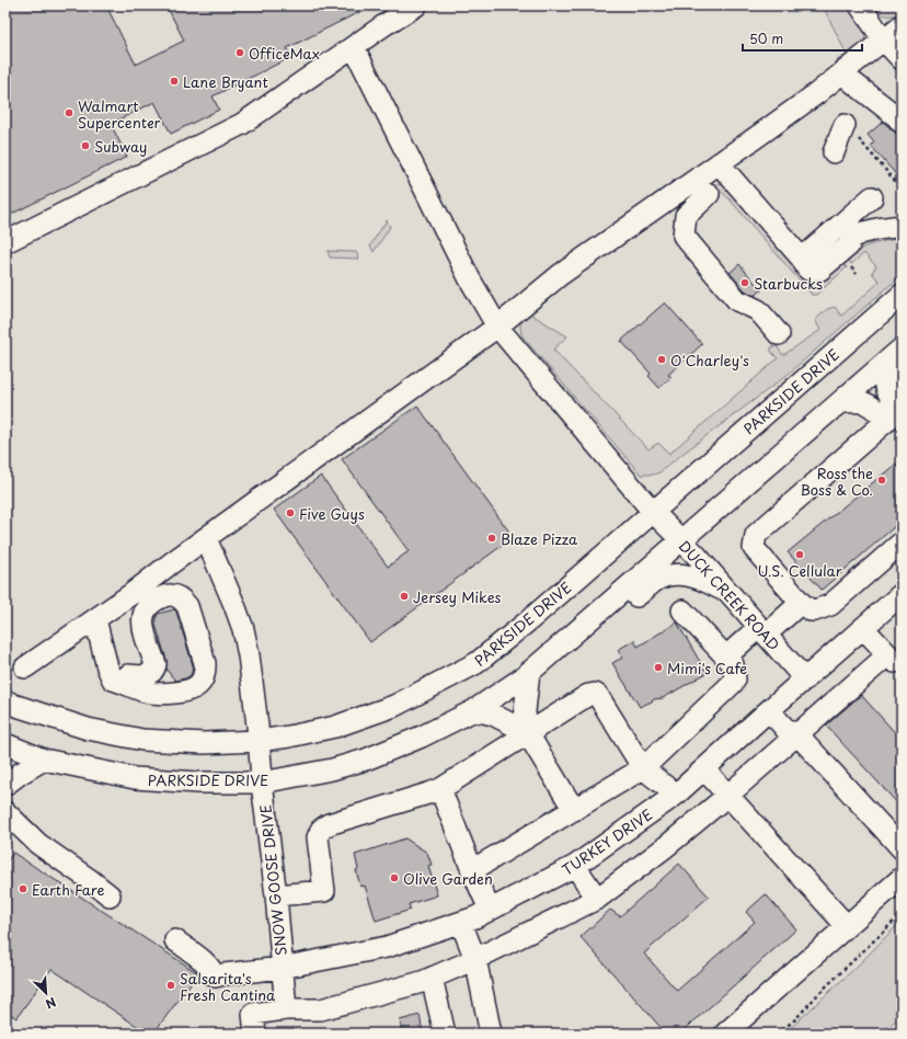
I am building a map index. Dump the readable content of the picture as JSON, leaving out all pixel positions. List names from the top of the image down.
{
  "streets": {
    "street": [
      "PARKSIDE DRIVE",
      "DUCK CREEK ROAD",
      "TURKEY DRIVE",
      "SNOW GOOSE DRIVE"
    ]
  },
  "crossings": [
    ["PARKSIDE DRIVE", "DUCK CREEK ROAD"],
    ["PARKSIDE DRIVE", "SNOW GOOSE DRIVE"],
    ["DUCK CREEK ROAD", "TURKEY DRIVE"],
    ["TURKEY DRIVE", "SNOW GOOSE DRIVE"]
  ],
  "places": [
    "OfficeMax",
    "Lane Bryant",
    "Walmart Supercenter",
    "Subway",
    "Starbucks",
    "O'Charley's",
    "Ross the Boss & Co.",
    "Five Guys",
    "Blaze Pizza",
    "U.S. Cellular",
    "Jersey Mikes",
    "Mimi's Cafe",
    "Olive Garden",
    "Earth Fare",
    "Salsarita's Fresh Cantina"
  ],
  "scale_bar": "50 m",
  "north": "bottom right"
}
